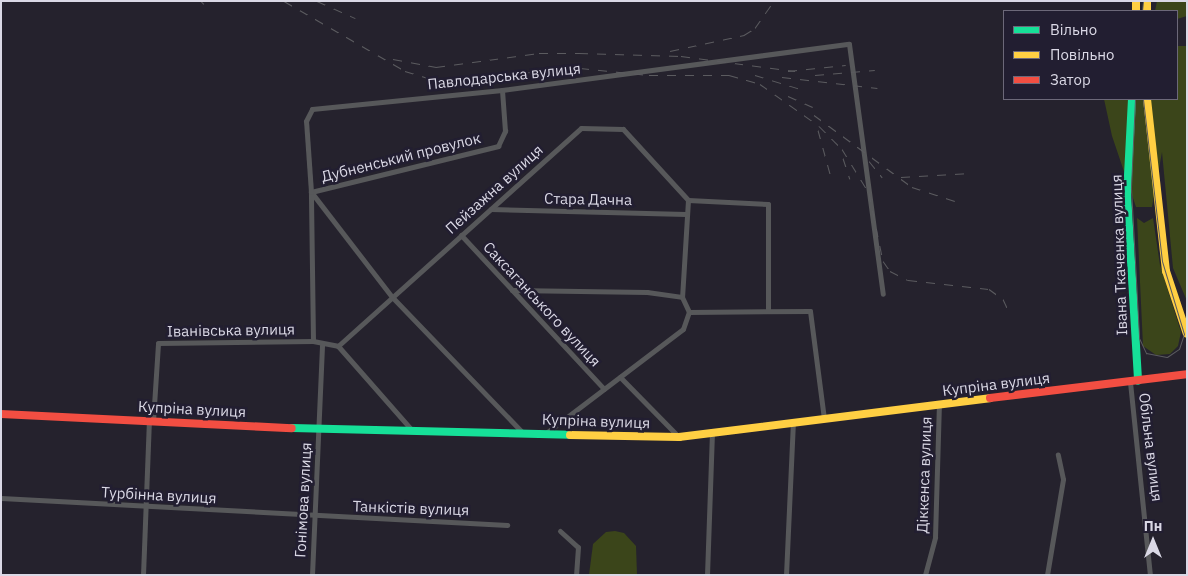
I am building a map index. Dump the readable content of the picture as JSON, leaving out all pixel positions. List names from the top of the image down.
{
  "streets": {
    "main road": ["Івана Ткаченка вулиця", "Купріна вулиця"],
    "street": [
      "Павлодарська вулиця",
      "Дубненський провулок",
      "Пейзажна вулиця",
      "Стара Дачна",
      "Саксаганського вулиця",
      "Іванівська вулиця",
      "Обільна вулиця",
      "Діккенса вулиця",
      "Турбінна вулиця",
      "Гонімова вулиця",
      "Танкістів вулиця"
    ]
  },
  "crossings": [
    ["Павлодарська вулиця", "Дубненський провулок"],
    ["Пейзажна вулиця", "Стара Дачна"],
    ["Пейзажна вулиця", "Саксаганського вулиця"],
    ["Івана Ткаченка вулиця", "Купріна вулиця"],
    ["Івана Ткаченка вулиця", "Обільна вулиця"],
    ["Іванівська вулиця", "Купріна вулиця"],
    ["Купріна вулиця", "Обільна вулиця"],
    ["Купріна вулиця", "Діккенса вулиця"],
    ["Купріна вулиця", "Гонімова вулиця"],
    ["Турбінна вулиця", "Гонімова вулиця"],
    ["Турбінна вулиця", "Танкістів вулиця"],
    ["Гонімова вулиця", "Танкістів вулиця"]
  ],
  "legend": ["Вільно", "Повільно", "Затор"],
  "north": "top"
}
